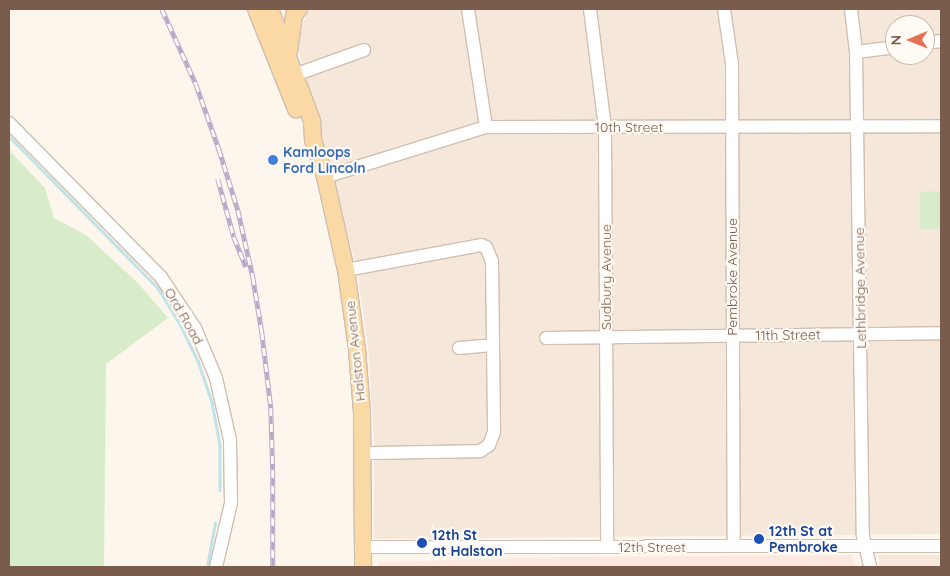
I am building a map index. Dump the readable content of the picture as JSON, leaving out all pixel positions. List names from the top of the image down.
{
  "streets": {
    "main road": ["Halston Avenue"],
    "street": [
      "10th Street",
      "Sudbury Avenue",
      "Pembroke Avenue",
      "Lethbridge Avenue",
      "Ord Road",
      "11th Street",
      "12th Street"
    ]
  },
  "crossings": [
    ["10th Street", "Sudbury Avenue"],
    ["10th Street", "Pembroke Avenue"],
    ["10th Street", "Lethbridge Avenue"],
    ["10th Street", "Halston Avenue"],
    ["Sudbury Avenue", "11th Street"],
    ["Sudbury Avenue", "12th Street"],
    ["Pembroke Avenue", "11th Street"],
    ["Pembroke Avenue", "12th Street"],
    ["Lethbridge Avenue", "11th Street"],
    ["Lethbridge Avenue", "12th Street"],
    ["Halston Avenue", "12th Street"]
  ],
  "places": ["Kamloops Ford Lincoln", "12th St at Pembroke", "12th St at Halston"],
  "north": "left"
}
